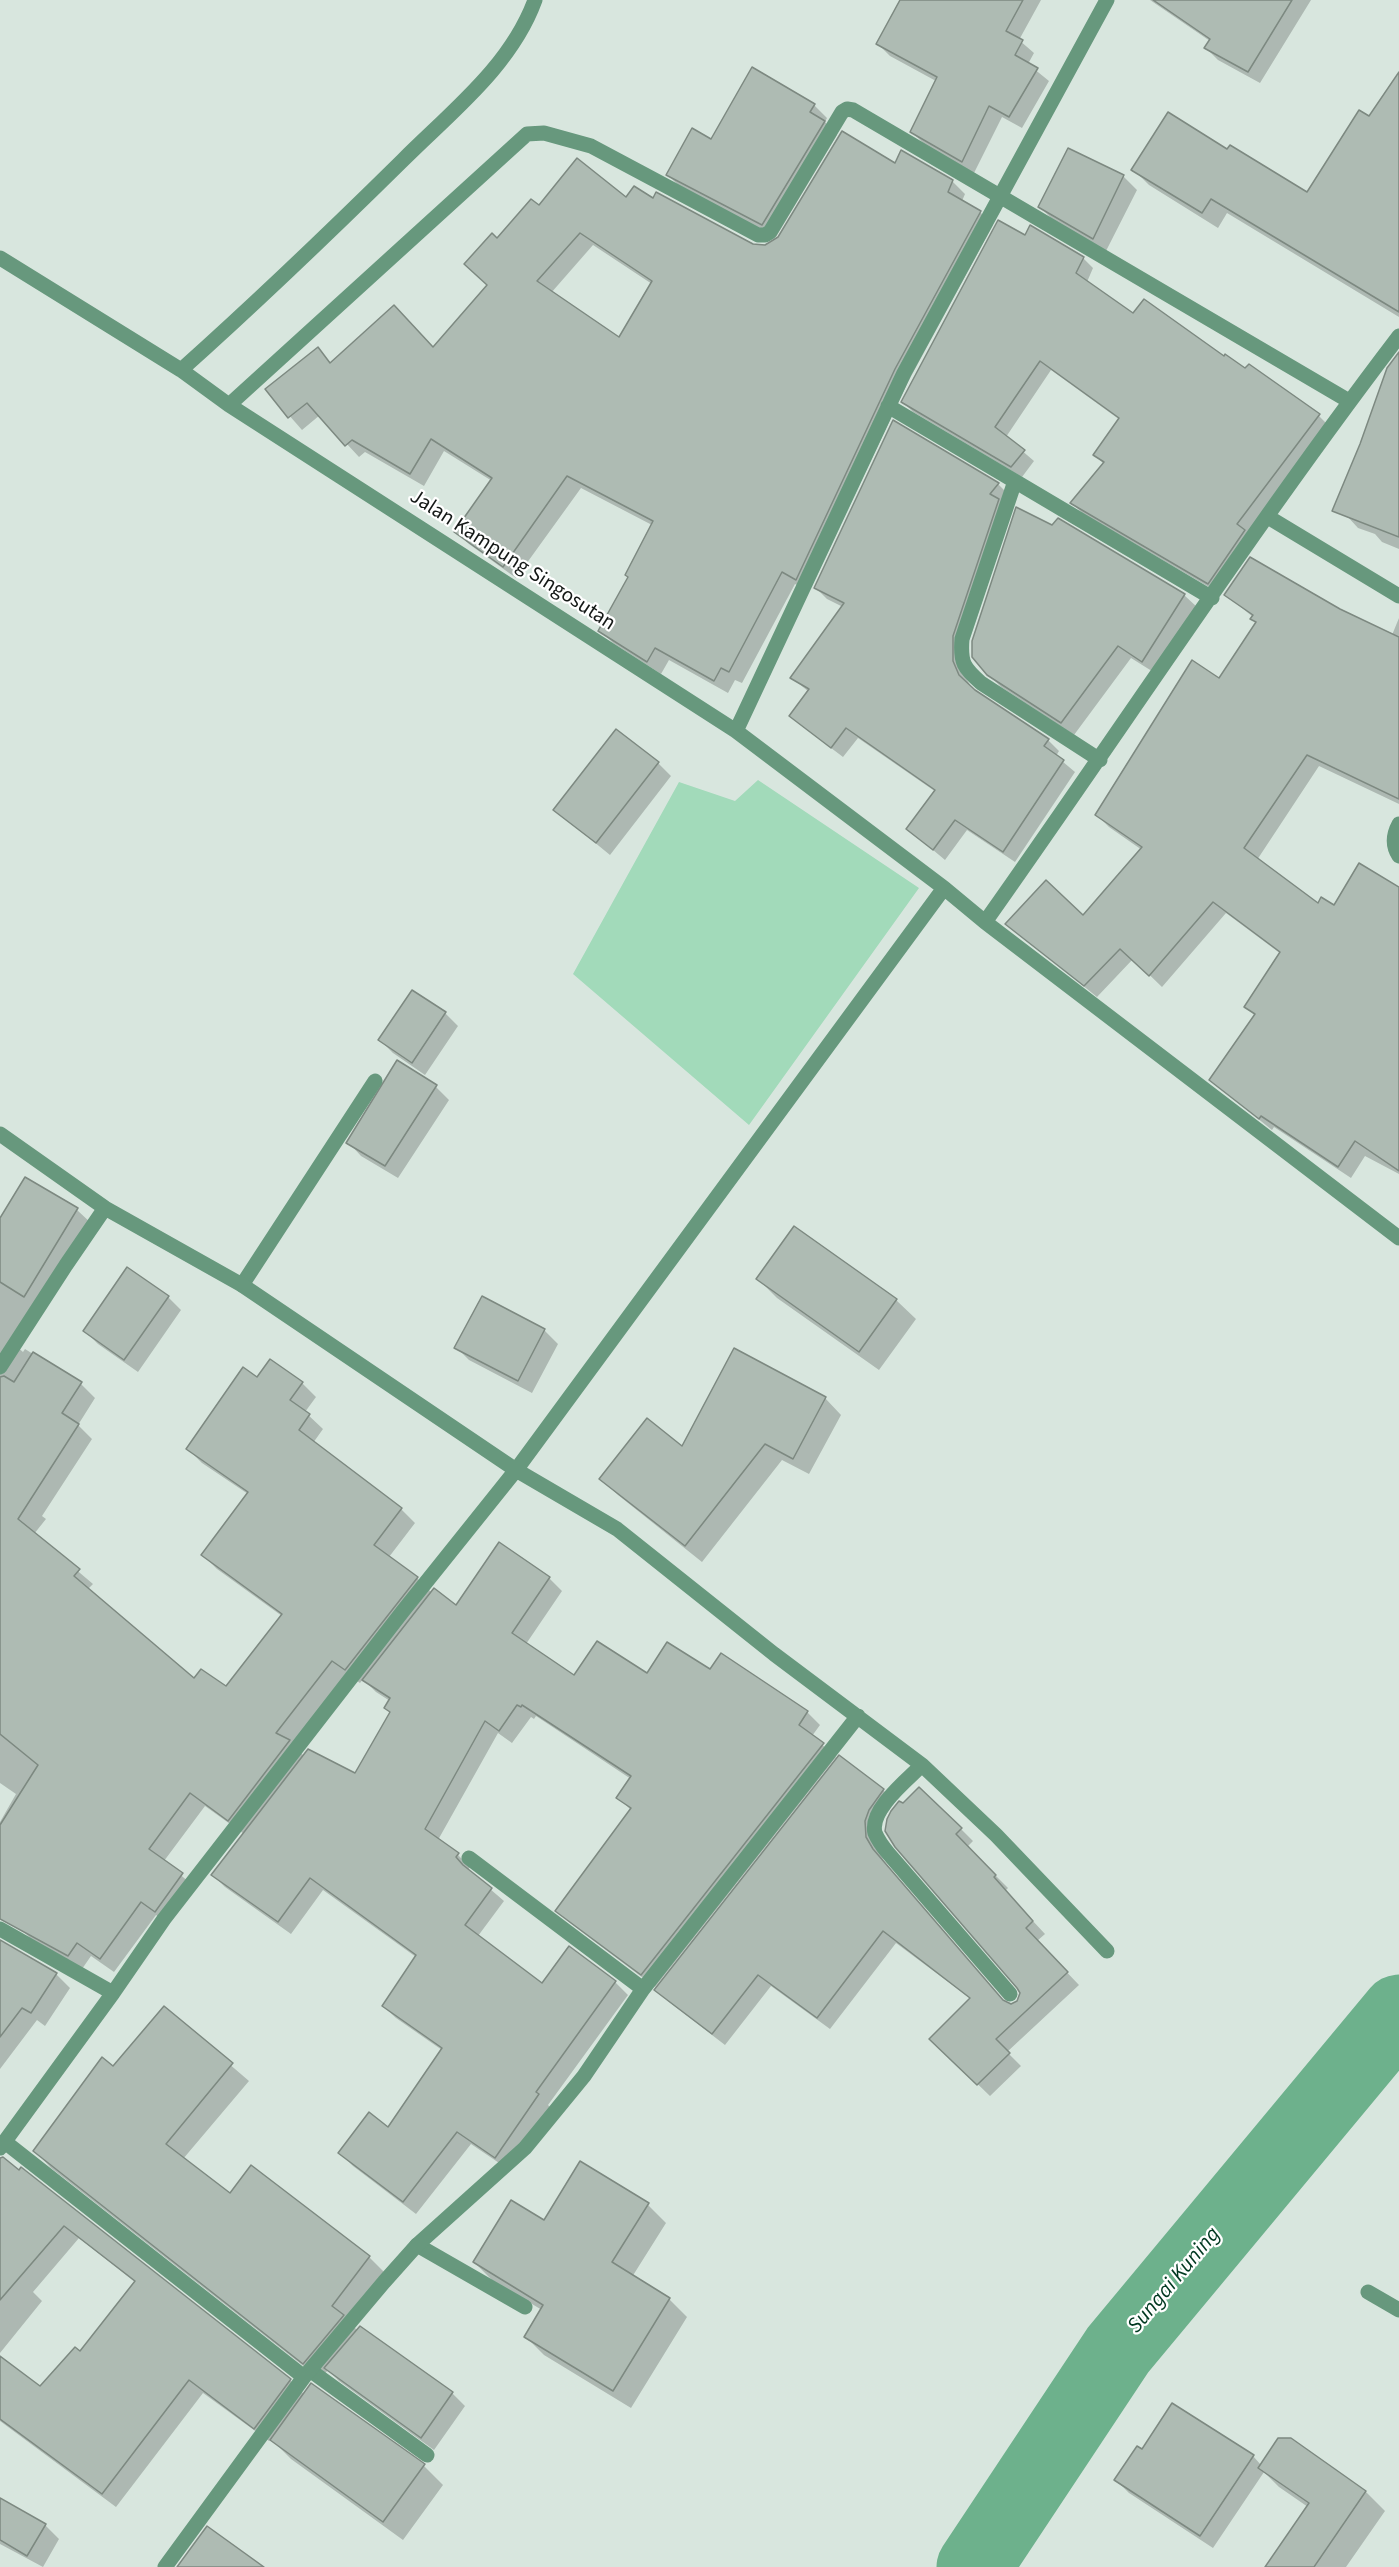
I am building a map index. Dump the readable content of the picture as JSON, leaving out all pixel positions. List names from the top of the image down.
{
  "streets": {
    "street": ["Jalan Kampung Singosutan"]
  },
  "water": ["Sungai Kuning"]
}
